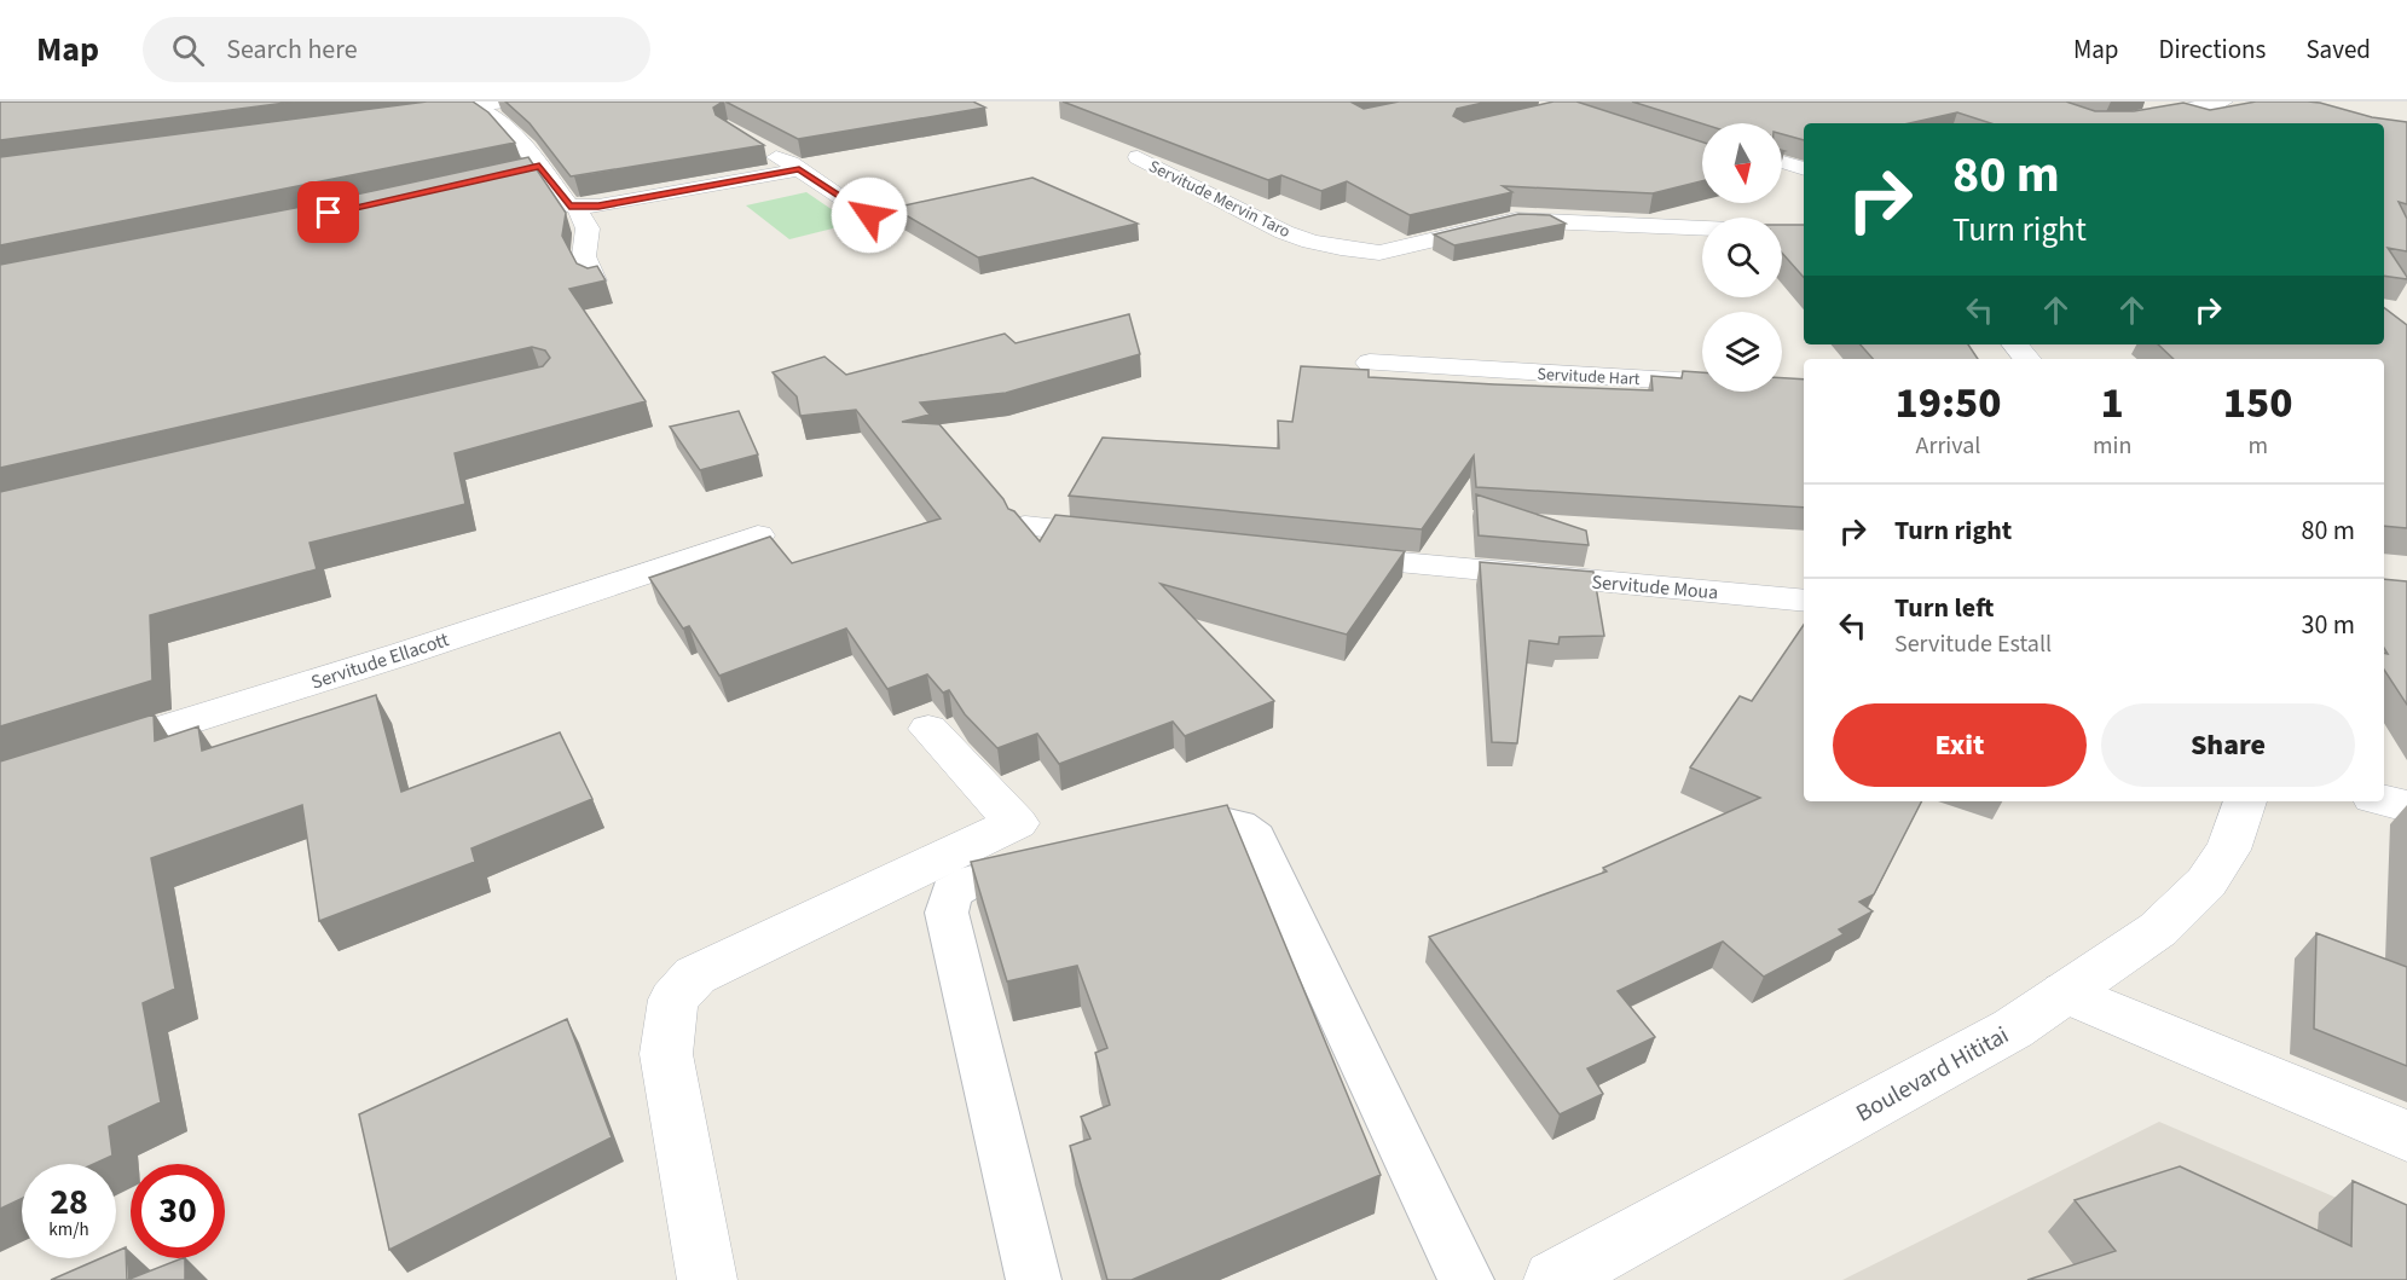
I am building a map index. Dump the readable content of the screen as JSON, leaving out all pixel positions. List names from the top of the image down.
{
  "streets": {
    "street": [
      "Servitude Mervin Taro",
      "Servitude Hart",
      "Servitude Moua",
      "Servitude Ellacott",
      "Boulevard Hititai"
    ]
  },
  "north": "bottom",
  "page": {
    "header": "Map",
    "search": "Search here",
    "nav": ["Map", "Directions", "Saved"],
    "turn": ["80 m", "Turn right"],
    "eta": [
      "19:50",
      "Arrival",
      "1",
      "min",
      "150",
      "m"
    ],
    "list": [
      {
        "name": "Turn right",
        "value": "80 m"
      },
      {
        "name": "Turn left",
        "note": "Servitude Estall",
        "value": "30 m"
      }
    ],
    "buttons": ["Exit", "Share"],
    "speed": "28 km/h",
    "limit": "30"
  }
}
